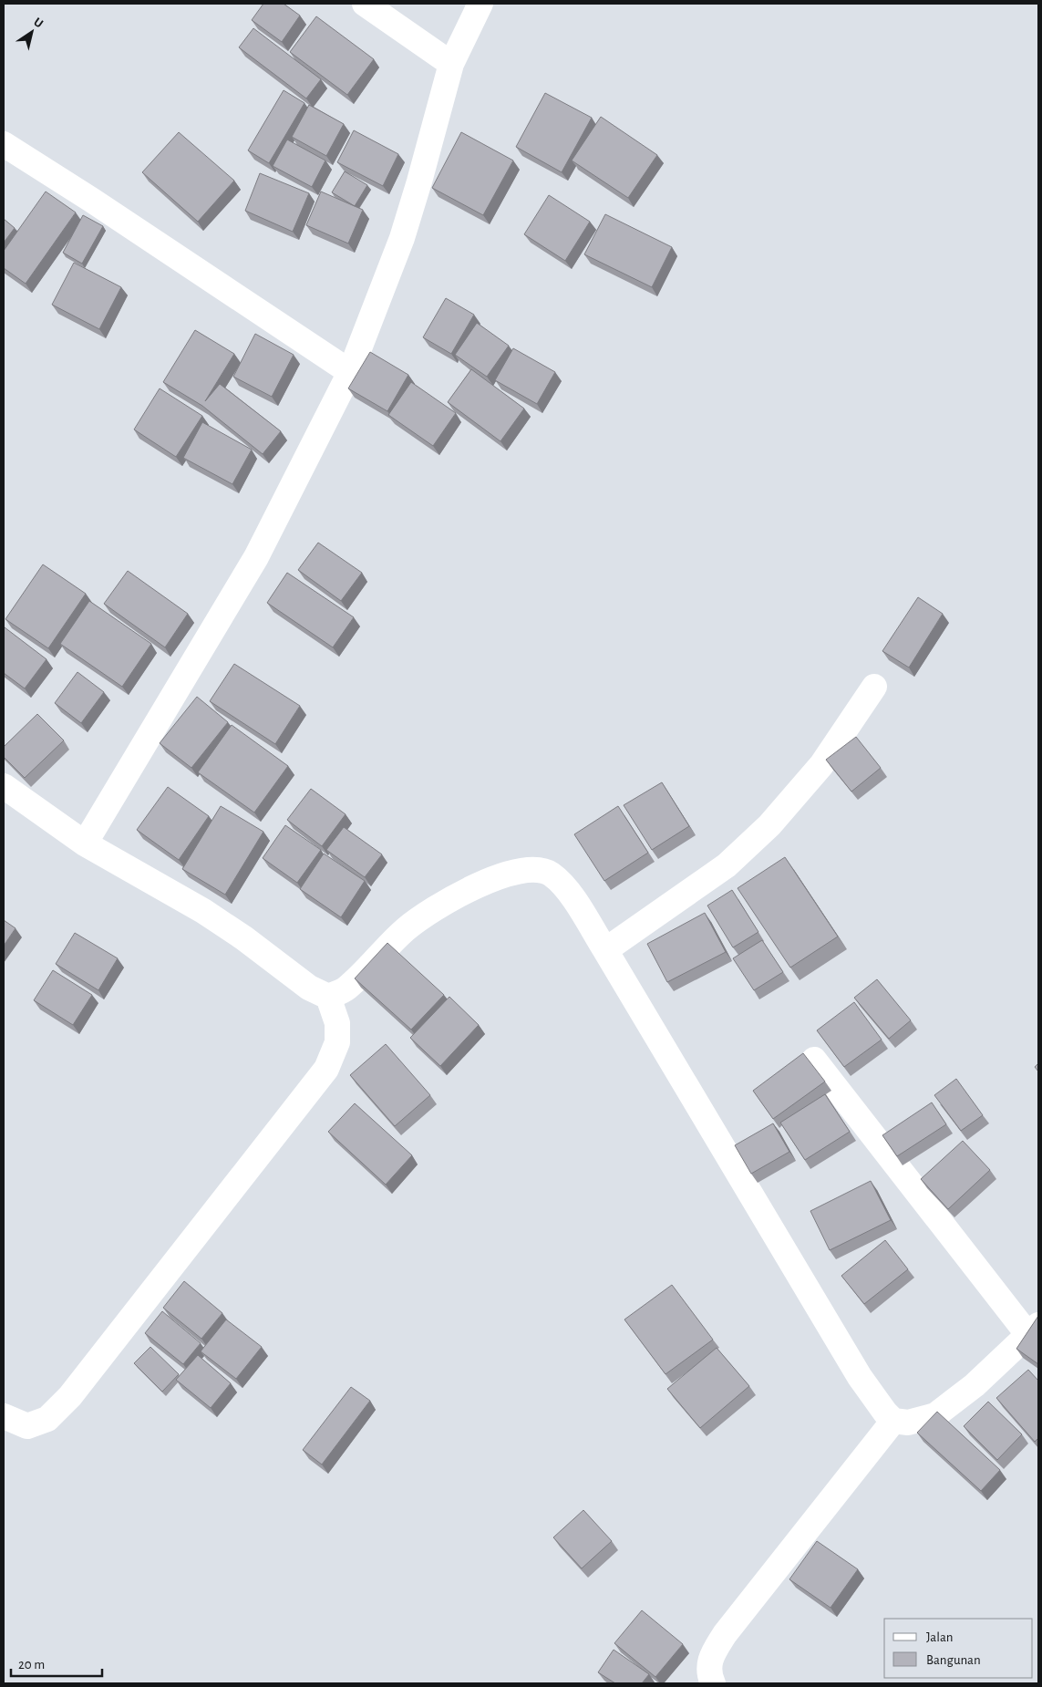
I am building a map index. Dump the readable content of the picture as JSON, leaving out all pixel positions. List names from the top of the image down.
{
  "legend": ["Jalan", "Bangunan"],
  "scale_bar": "20 m",
  "north": "top right"
}
